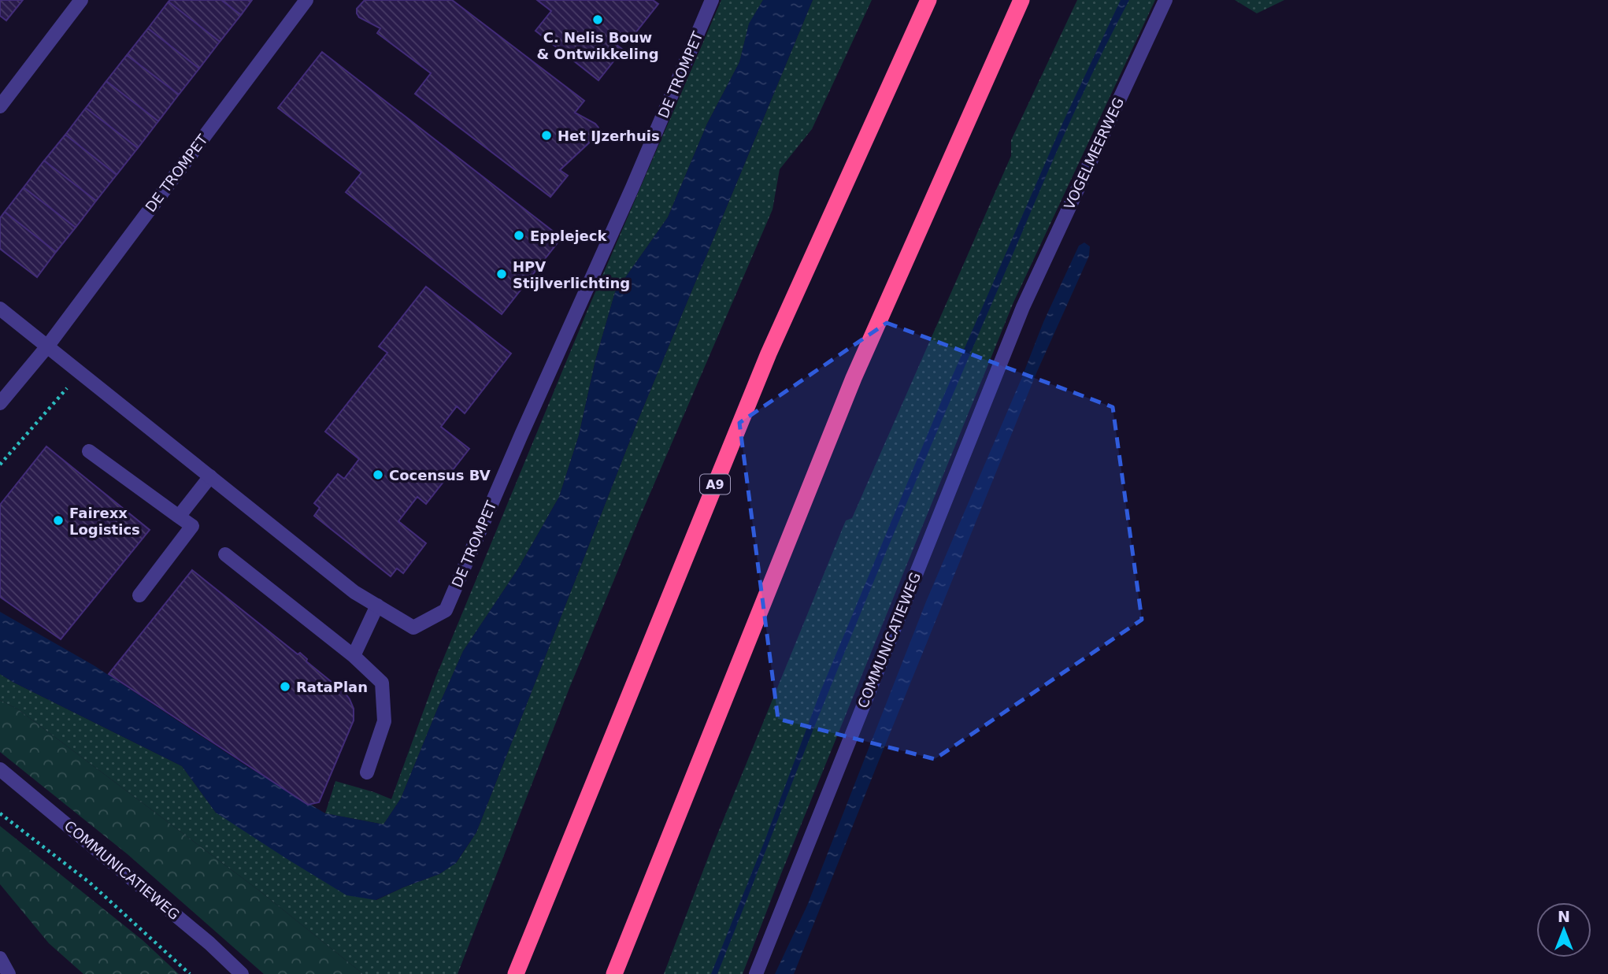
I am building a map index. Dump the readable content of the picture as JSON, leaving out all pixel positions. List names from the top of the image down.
{
  "streets": {
    "highway": ["A9"],
    "street": ["DE TROMPET", "VOGELMEERWEG", "COMMUNICATIEWEG"]
  },
  "crossings": [
    ["VOGELMEERWEG", "COMMUNICATIEWEG"]
  ],
  "places": [
    "C. Nelis Bouw & Ontwikkeling",
    "Het IJzerhuis",
    "Epplejeck",
    "HPV Stijlverlichting",
    "Cocensus BV",
    "Fairexx Logistics",
    "RataPlan"
  ],
  "north": "top"
}
